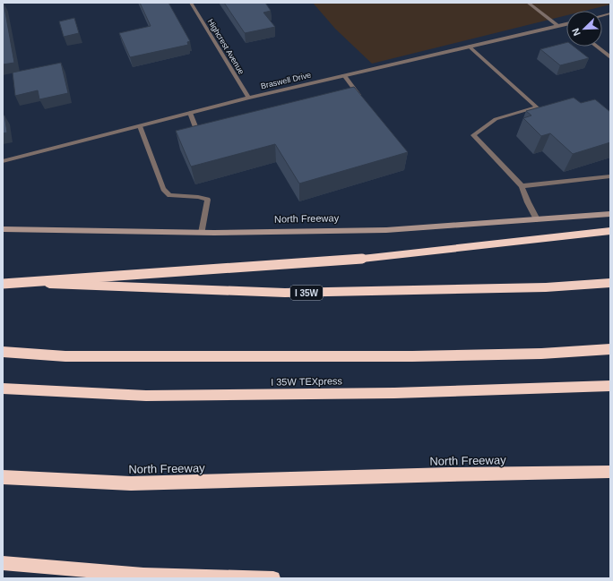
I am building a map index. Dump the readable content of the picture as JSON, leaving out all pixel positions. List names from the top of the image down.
{
  "streets": {
    "highway": ["North Freeway", "I 35W", "I 35W TEXpress"],
    "street": ["Highcrest Avenue", "Braswell Drive"]
  },
  "crossings": [
    ["Highcrest Avenue", "Braswell Drive"]
  ],
  "north": "bottom left"
}
